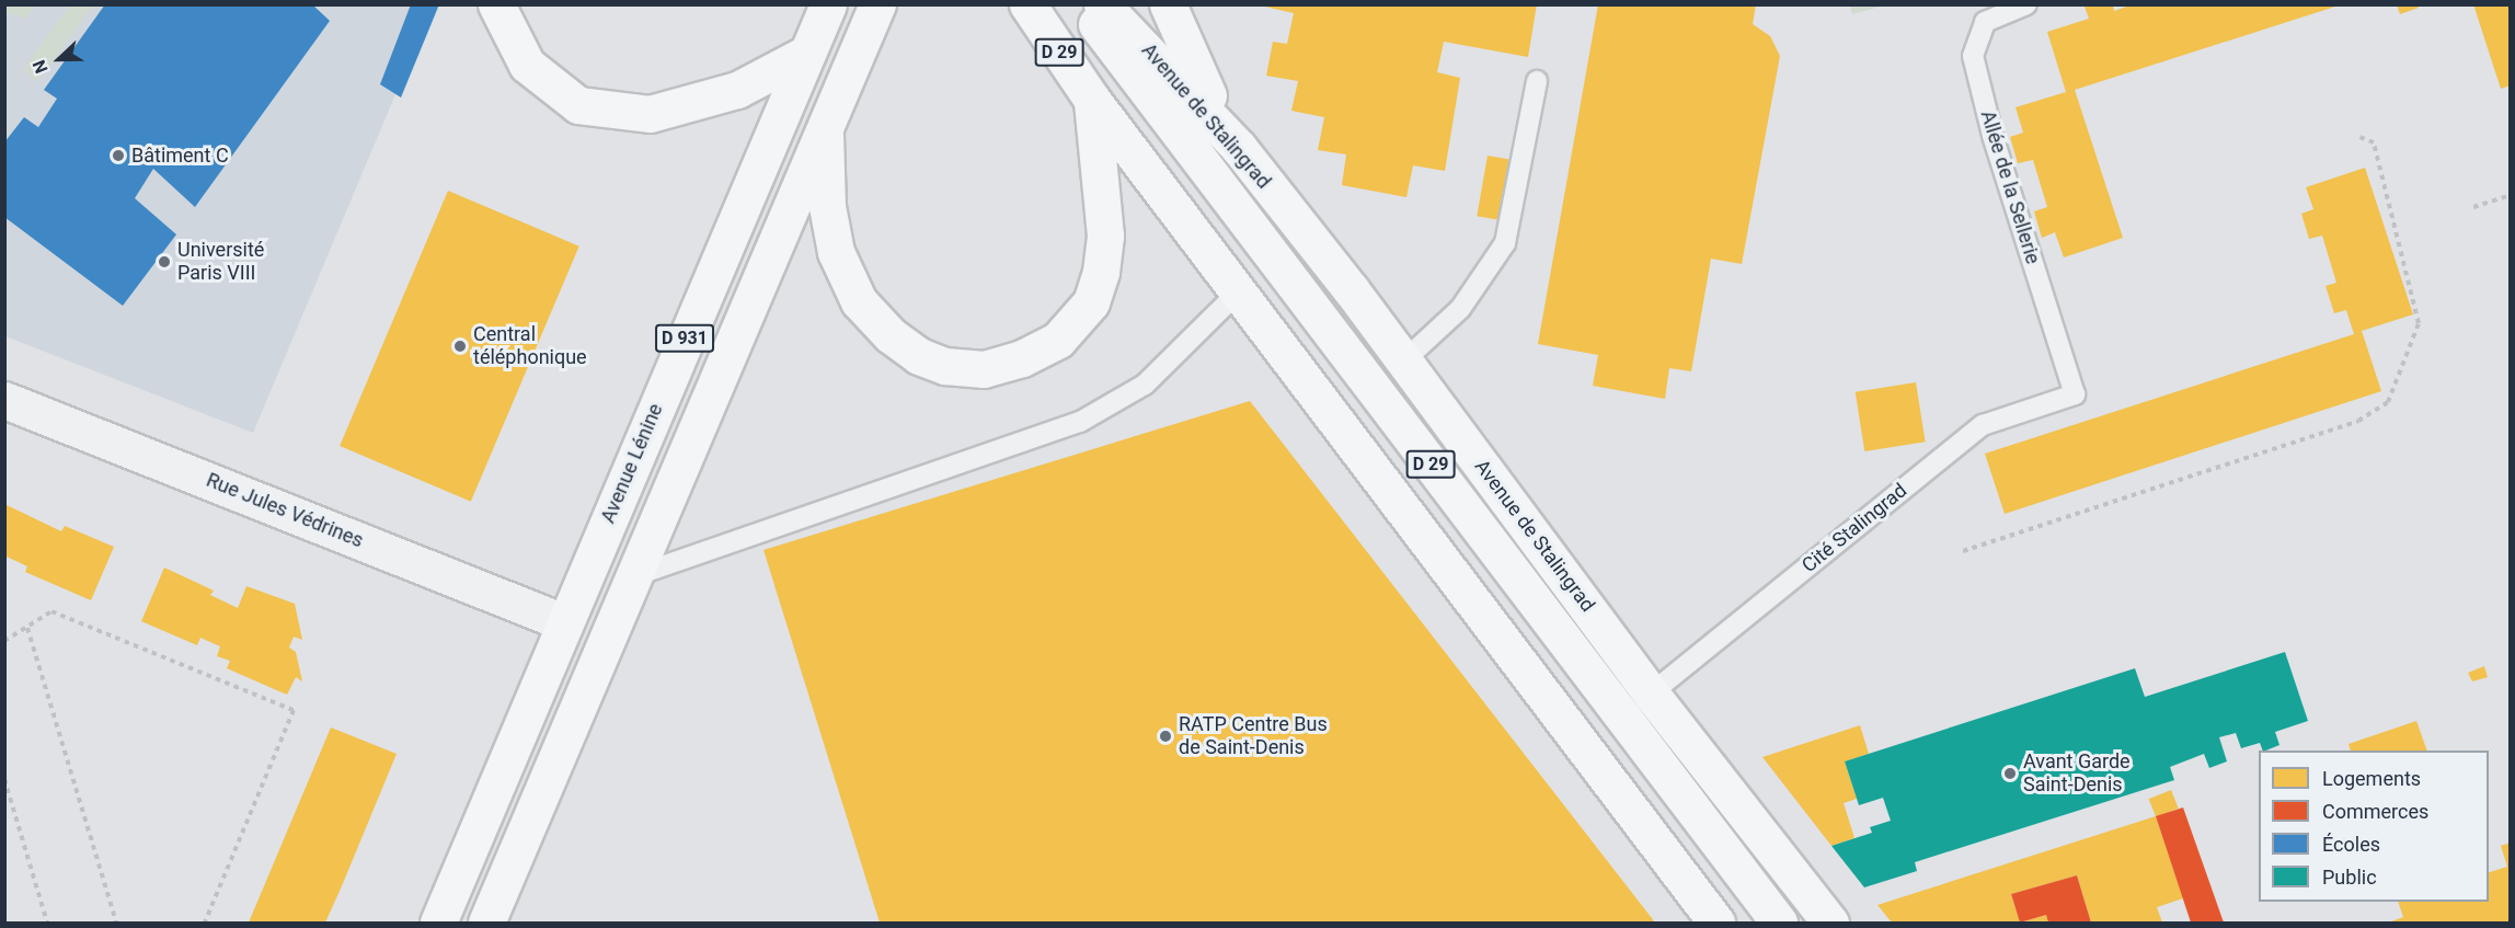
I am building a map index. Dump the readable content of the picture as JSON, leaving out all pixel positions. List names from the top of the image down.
{
  "streets": {
    "main road": [
      "D 29",
      "Avenue de Stalingrad",
      "D 931",
      "Avenue Lénine"
    ],
    "street": ["Rue Jules Védrines"],
    "lane": ["Allée de la Sellerie", "Cité Stalingrad"]
  },
  "crossings": [
    ["Avenue de Stalingrad", "Cité Stalingrad"],
    ["Allée de la Sellerie", "Cité Stalingrad"],
    ["Avenue Lénine", "Rue Jules Védrines"]
  ],
  "places": [
    "Bâtiment C",
    "Université Paris VIII",
    "Central téléphonique",
    "RATP Centre Bus de Saint-Denis",
    "Avant Garde Saint-Denis"
  ],
  "legend": [
    "Logements",
    "Commerces",
    "Écoles",
    "Public"
  ],
  "north": "left"
}
